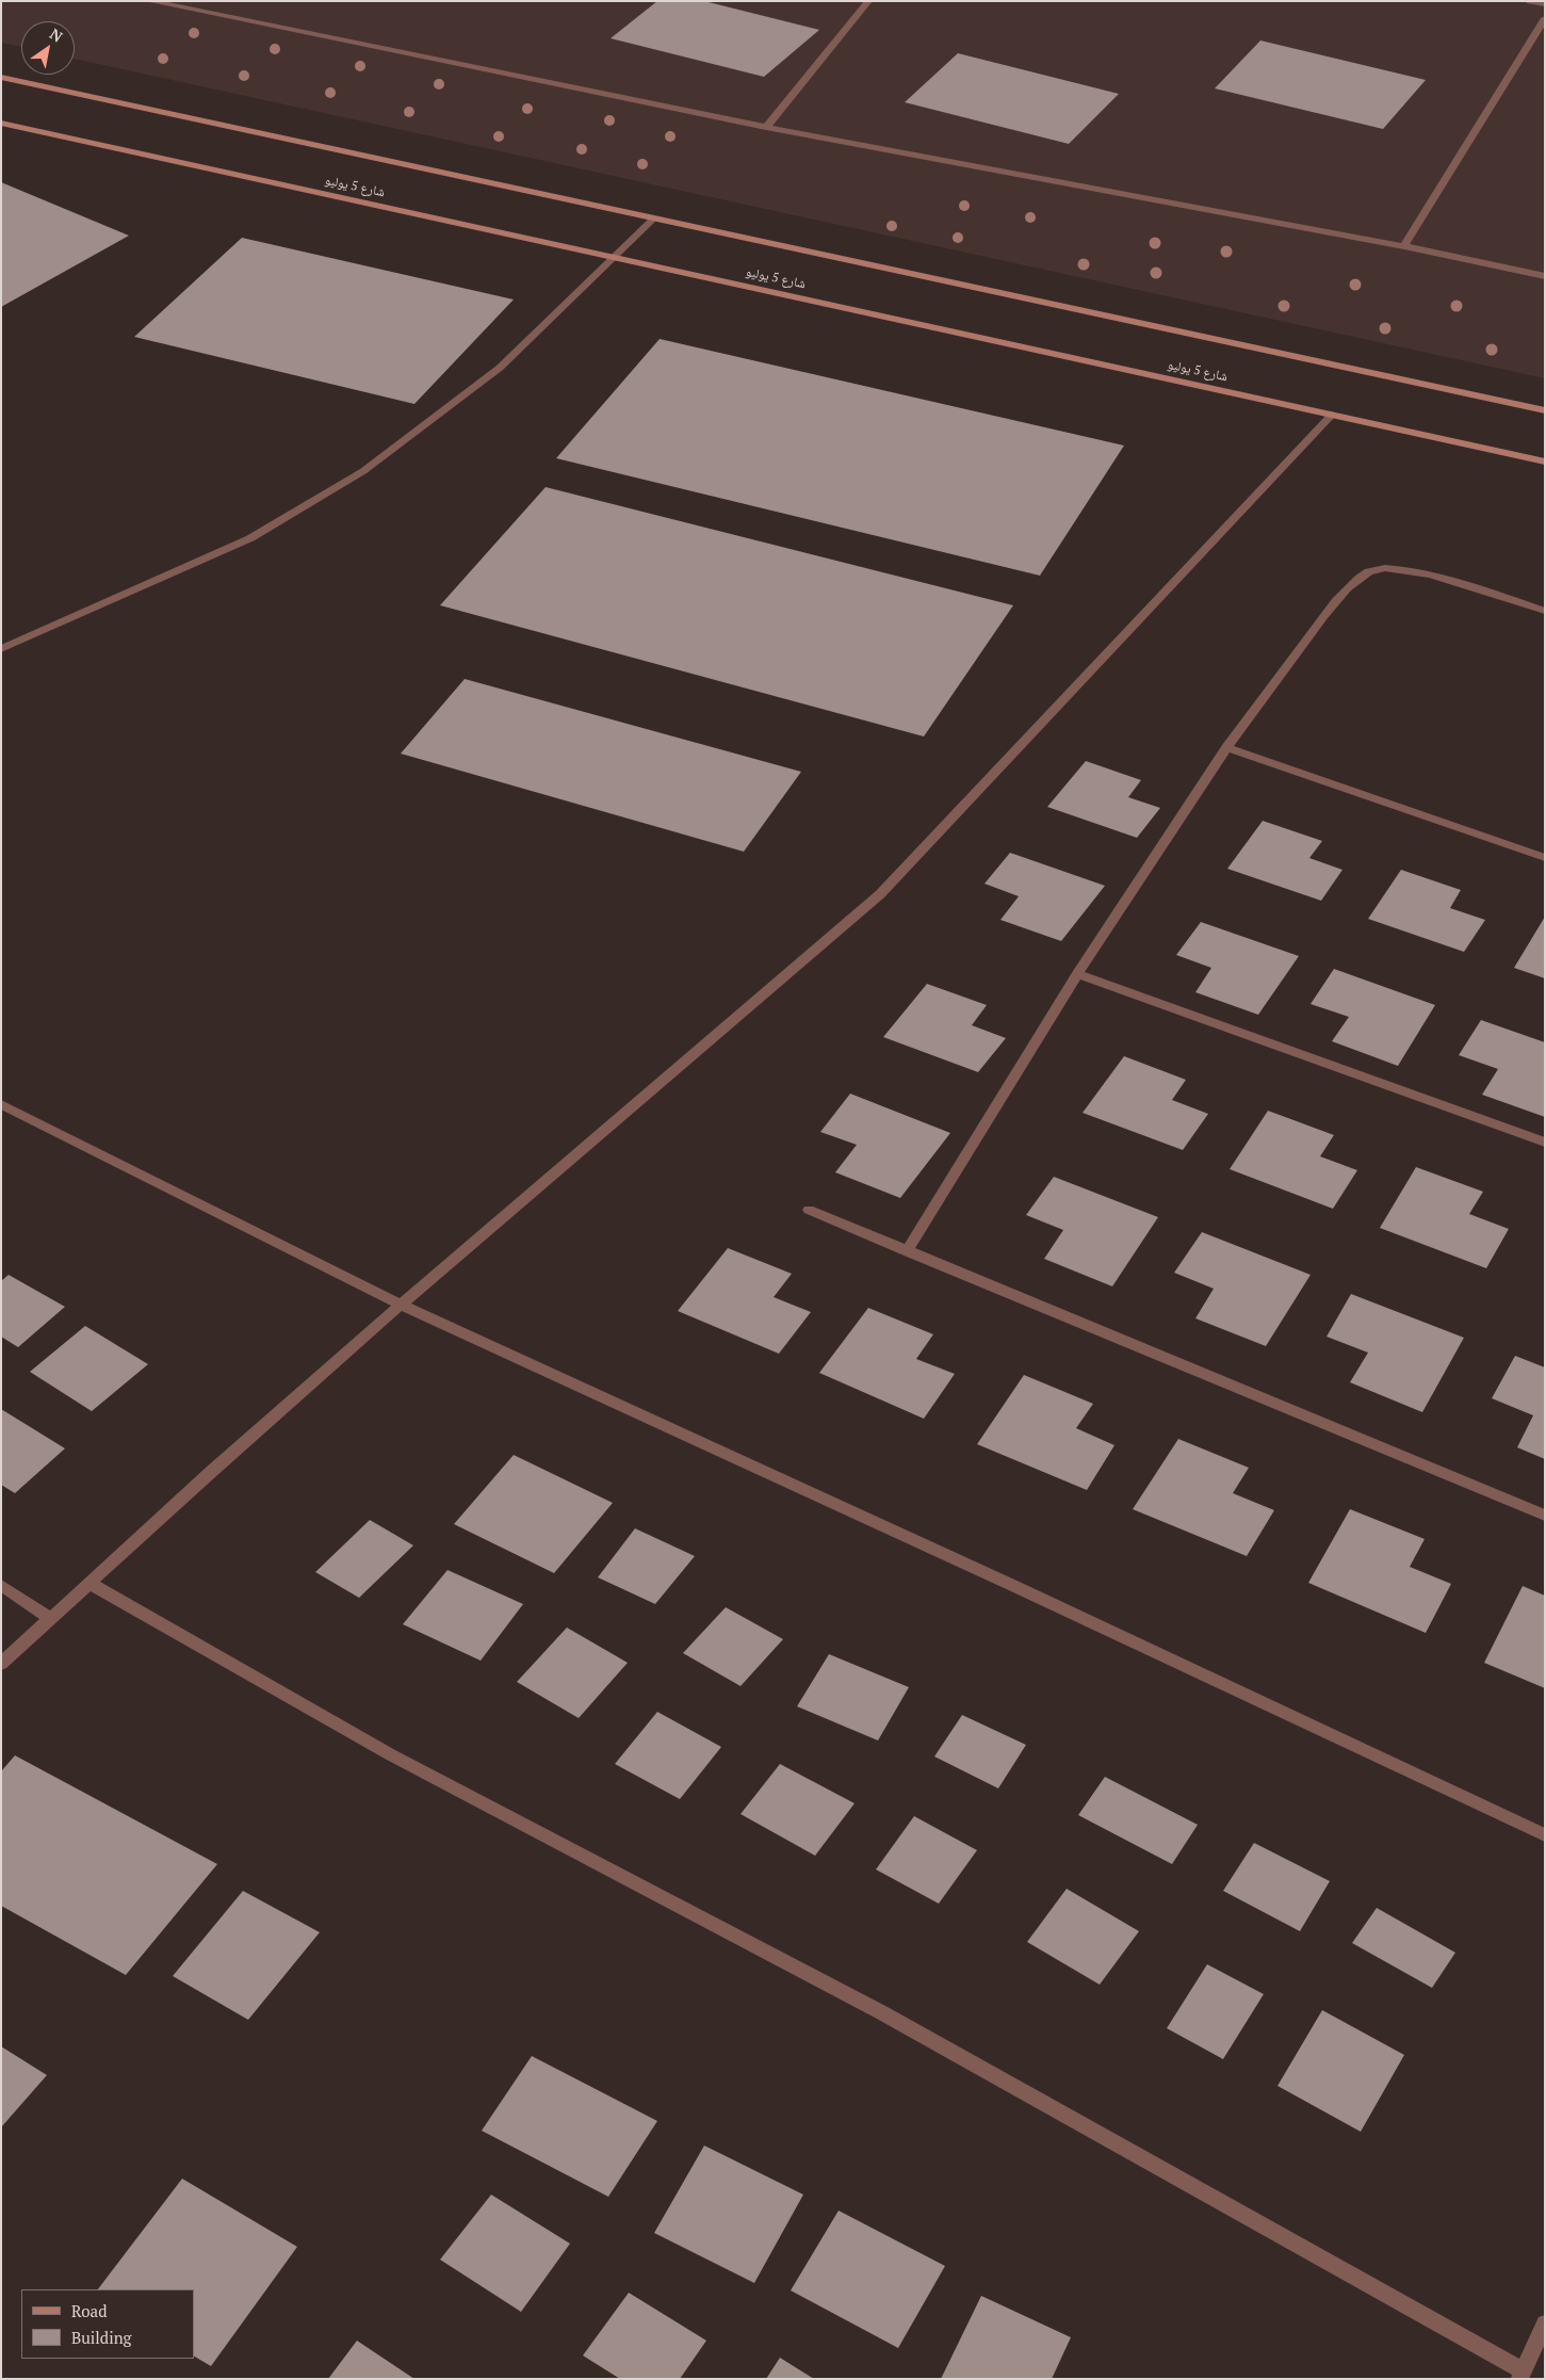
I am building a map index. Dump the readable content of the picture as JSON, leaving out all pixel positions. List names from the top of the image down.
{
  "streets": {
    "main road": ["شارع 5 يوليو"]
  },
  "legend": ["Road", "Building"],
  "north": "top right"
}
